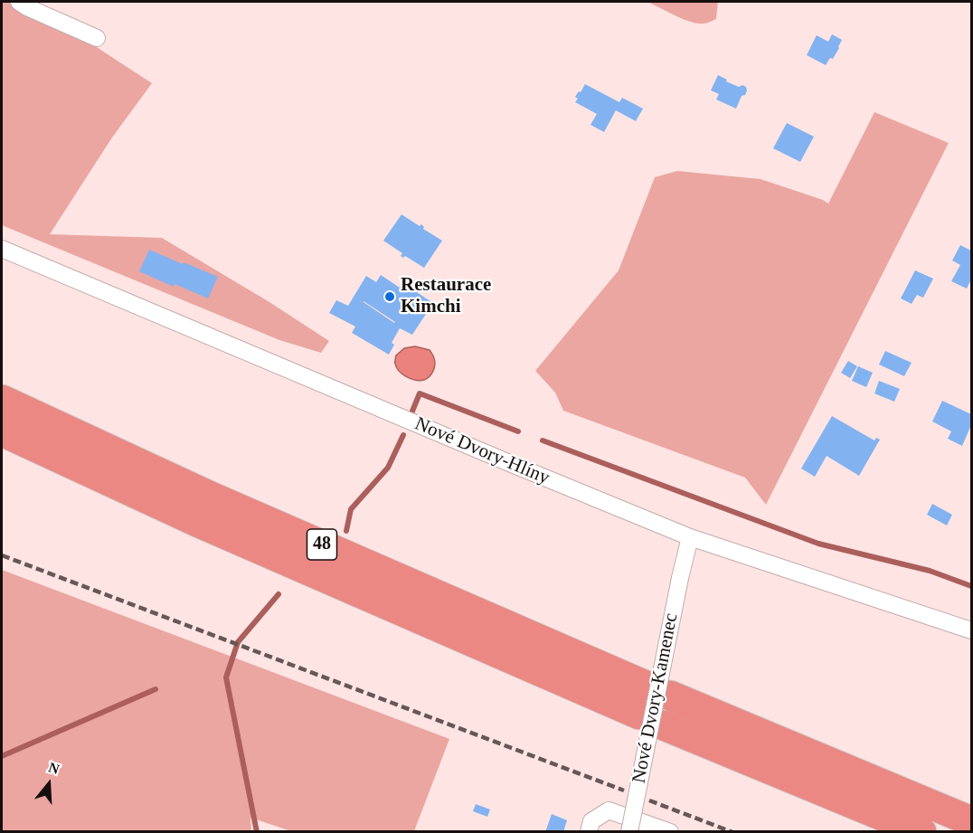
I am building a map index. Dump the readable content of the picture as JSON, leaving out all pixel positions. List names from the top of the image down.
{
  "streets": {
    "highway": ["48"],
    "street": ["Nové Dvory-Hlíny", "Nové Dvory-Kamenec"]
  },
  "crossings": [
    ["Nové Dvory-Hlíny", "Nové Dvory-Kamenec"]
  ],
  "places": ["Restaurace Kimchi"],
  "north": "top"
}
